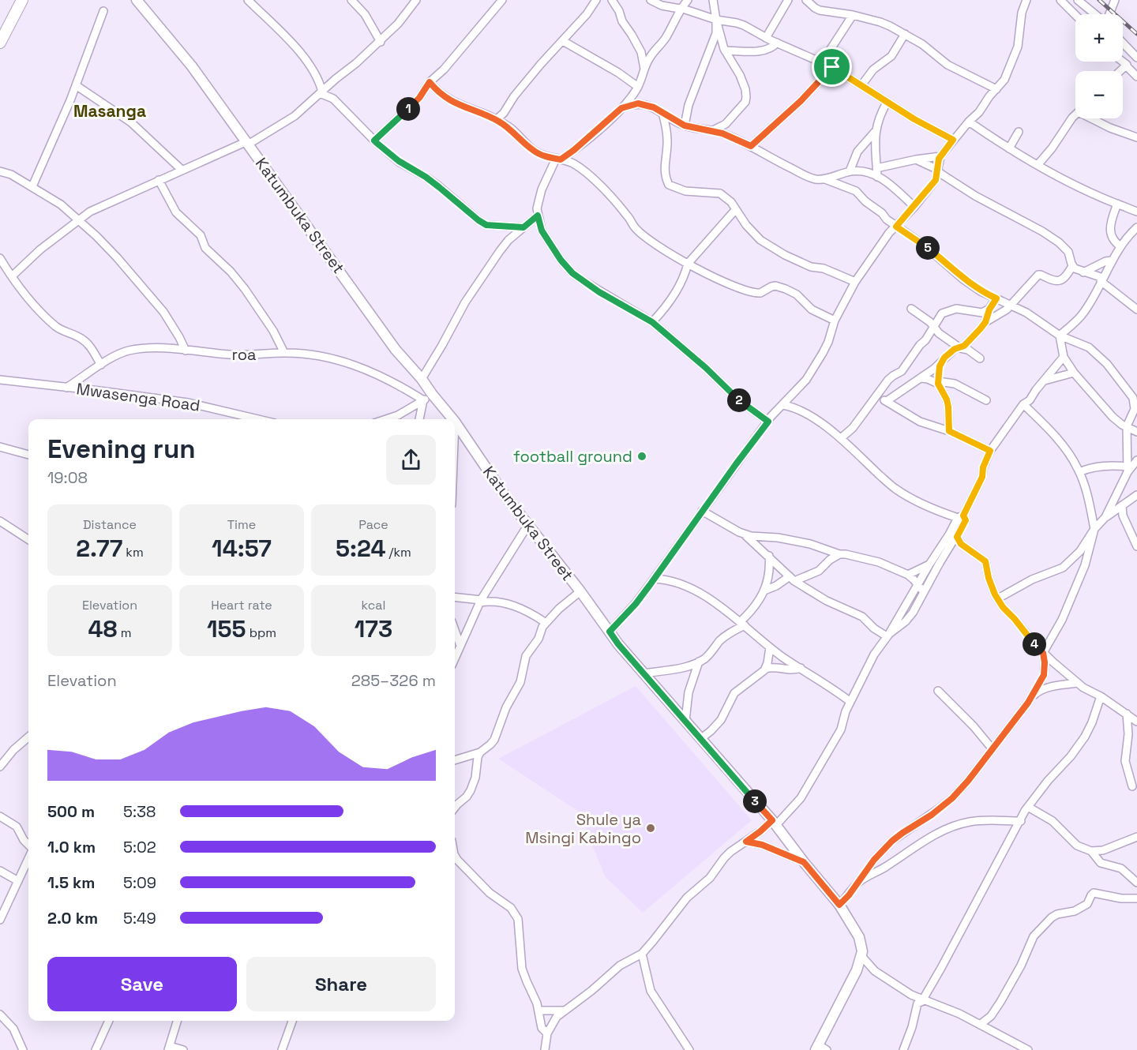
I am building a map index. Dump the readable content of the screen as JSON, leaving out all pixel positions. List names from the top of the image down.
{
  "streets": {
    "main road": ["Katumbuka Street"],
    "street": ["roa", "Mwasenga Road"]
  },
  "crossings": [
    ["roa", "Mwasenga Road"]
  ],
  "districts": ["Masanga"],
  "places": ["football ground", "Shule ya Msingi Kabingo"],
  "page": {
    "map_buttons": ["+", "−"],
    "pins": [
      "1",
      "5",
      "2",
      "4",
      "3"
    ],
    "heading": ["Evening run", "19:08"],
    "stats": [
      ["Distance", "2.77 km"],
      ["Time", "14:57"],
      ["Pace", "5:24 /km"],
      ["Elevation", "48 m"],
      ["Heart rate", "155 bpm"],
      ["kcal", "173"]
    ],
    "chart": ["Elevation", "285–326 m"],
    "list": [
      {
        "name": "500 m",
        "note": "5:38"
      },
      {
        "name": "1.0 km",
        "note": "5:02"
      },
      {
        "name": "1.5 km",
        "note": "5:09"
      },
      {
        "name": "2.0 km",
        "note": "5:49"
      }
    ],
    "buttons": ["Save", "Share"]
  }
}
